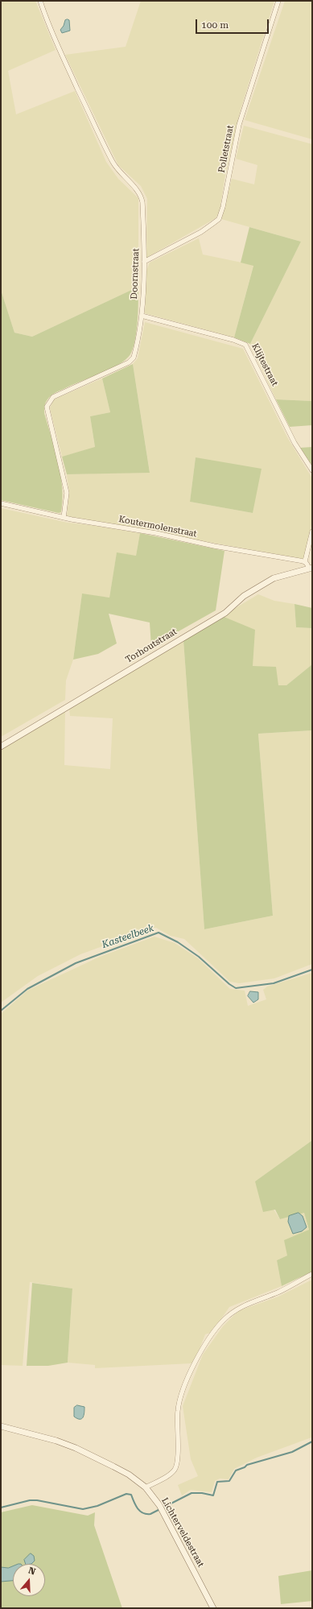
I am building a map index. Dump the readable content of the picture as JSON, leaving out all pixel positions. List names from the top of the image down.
{
  "streets": {
    "street": [
      "Polletstraat",
      "Doornstraat",
      "Klijtestraat",
      "Koutermolenstraat",
      "Torhoutstraat",
      "Lichterveldestraat"
    ]
  },
  "crossings": [
    ["Polletstraat", "Doornstraat"],
    ["Doornstraat", "Klijtestraat"],
    ["Doornstraat", "Koutermolenstraat"]
  ],
  "water": ["Kasteelbeek"],
  "scale_bar": "100 m",
  "north": "top"
}
